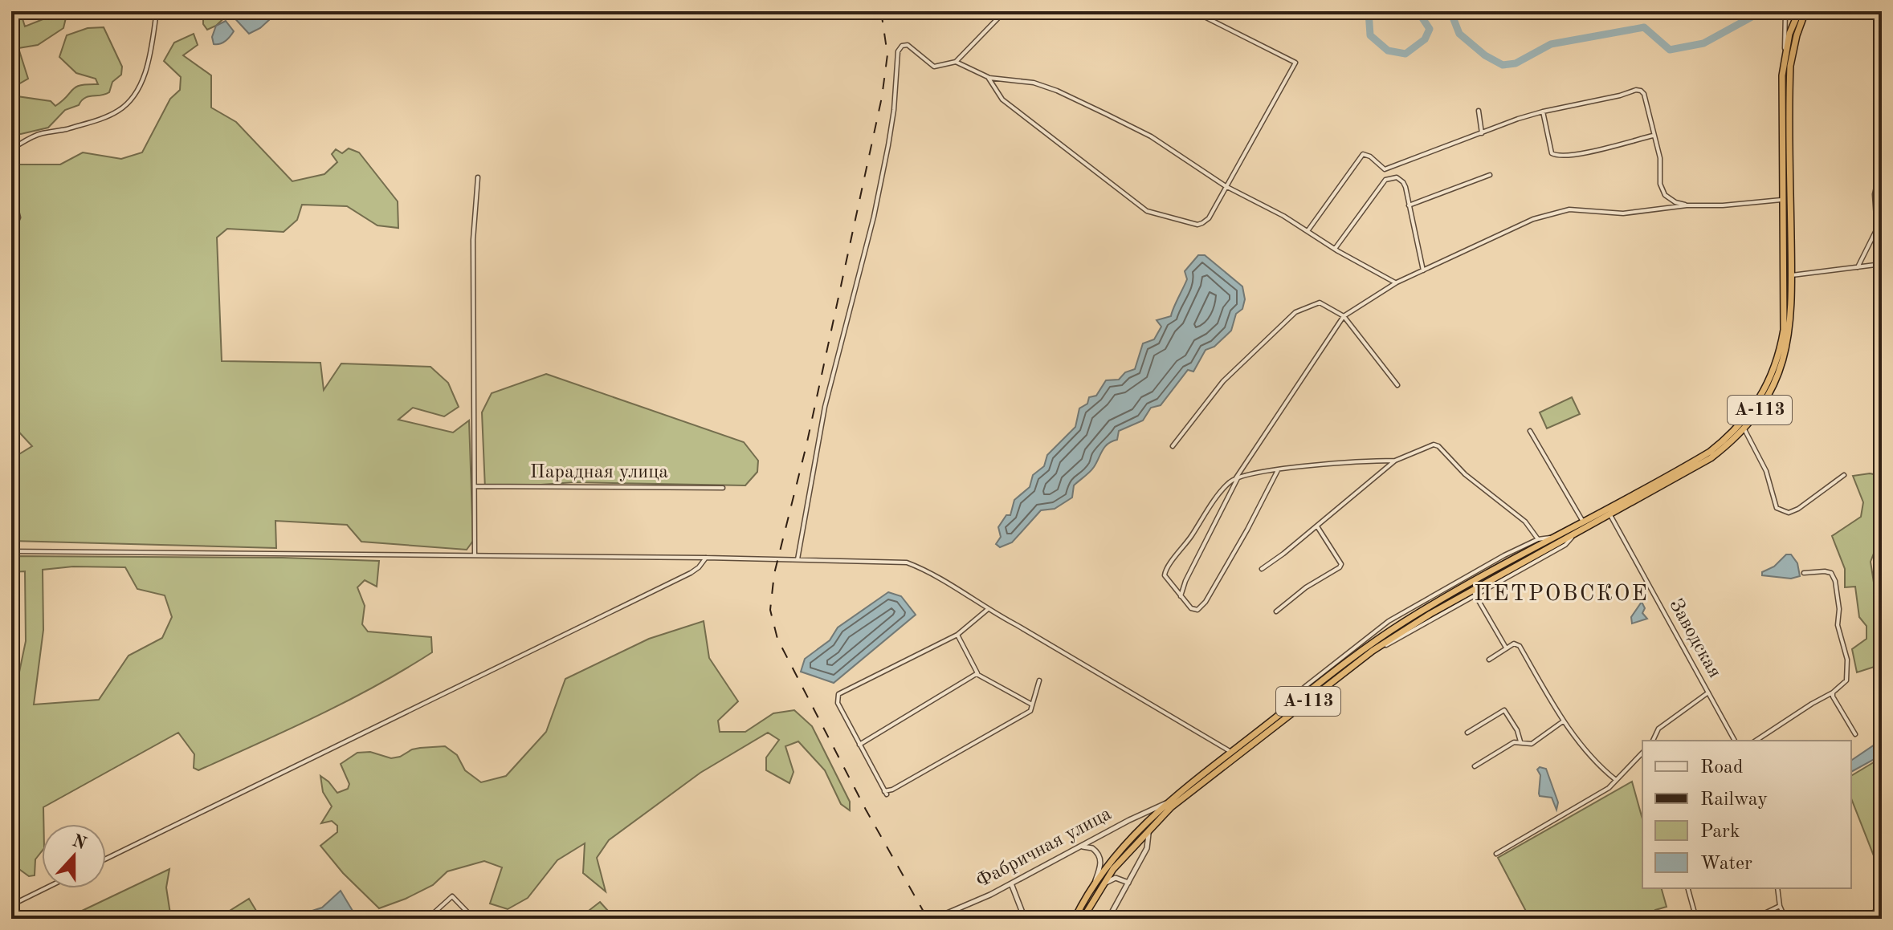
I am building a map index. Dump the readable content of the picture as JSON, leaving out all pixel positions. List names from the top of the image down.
{
  "streets": {
    "highway": ["А-113"],
    "street": ["Парадная улица", "Заводская", "Фабричная улица"]
  },
  "crossings": [
    ["А-113", "Заводская"],
    ["А-113", "Фабричная улица"]
  ],
  "districts": ["ПЕТРОВСКОЕ"],
  "legend": [
    "Road",
    "Railway",
    "Park",
    "Water"
  ],
  "north": "top"
}
